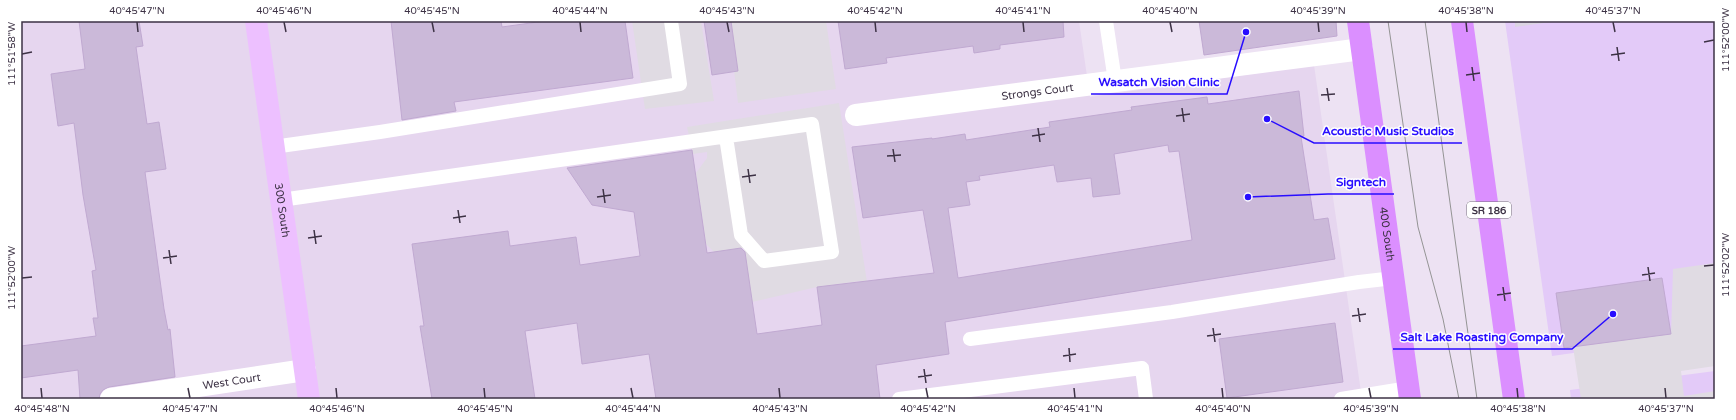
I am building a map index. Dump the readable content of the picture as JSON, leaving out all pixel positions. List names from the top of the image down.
{
  "streets": {
    "main road": ["SR 186", "400 South"],
    "street": ["Strongs Court", "300 South", "West Court"]
  },
  "crossings": [
    ["Strongs Court", "400 South"],
    ["300 South", "West Court"]
  ],
  "places": [
    "Wasatch Vision Clinic",
    "Acoustic Music Studios",
    "Signtech",
    "Salt Lake Roasting Company"
  ],
  "coordinates": [
    "40°45'47\"N",
    "40°45'46\"N",
    "40°45'45\"N",
    "40°45'44\"N",
    "40°45'43\"N",
    "40°45'42\"N",
    "40°45'41\"N",
    "40°45'40\"N",
    "40°45'39\"N",
    "40°45'38\"N",
    "40°45'37\"N",
    "111°52'00\"W",
    "111°51'58\"W",
    "111°52'02\"W",
    "40°45'48\"N"
  ]
}
